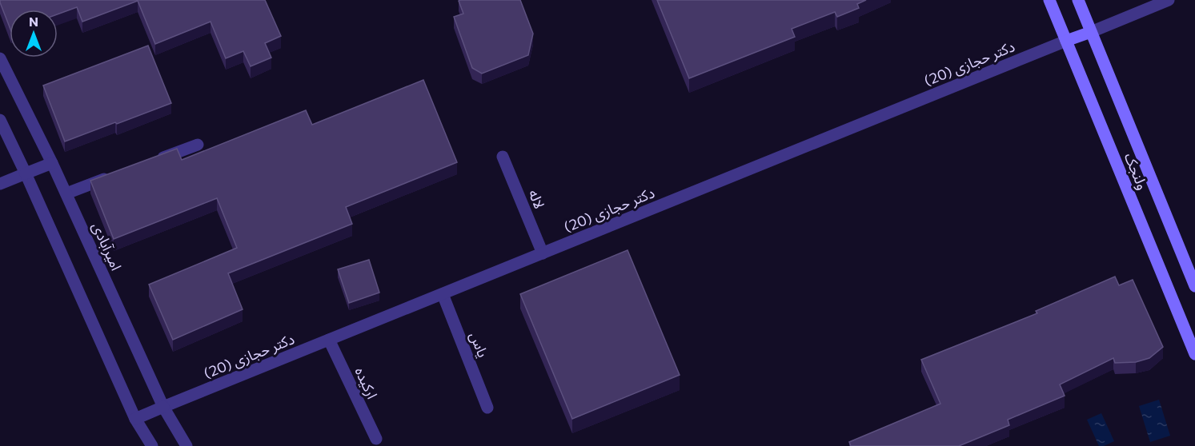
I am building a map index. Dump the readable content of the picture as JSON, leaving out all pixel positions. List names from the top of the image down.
{
  "streets": {
    "main road": ["ولنجک"],
    "street": [
      "دکتر حجازی (20)",
      "لاله",
      "امیرآبادی",
      "یاس",
      "ارکیده"
    ]
  },
  "crossings": [
    ["دکتر حجازی (20)", "ولنجک"],
    ["دکتر حجازی (20)", "لاله"],
    ["دکتر حجازی (20)", "امیرآبادی"],
    ["دکتر حجازی (20)", "یاس"],
    ["دکتر حجازی (20)", "ارکیده"]
  ],
  "north": "top"
}
